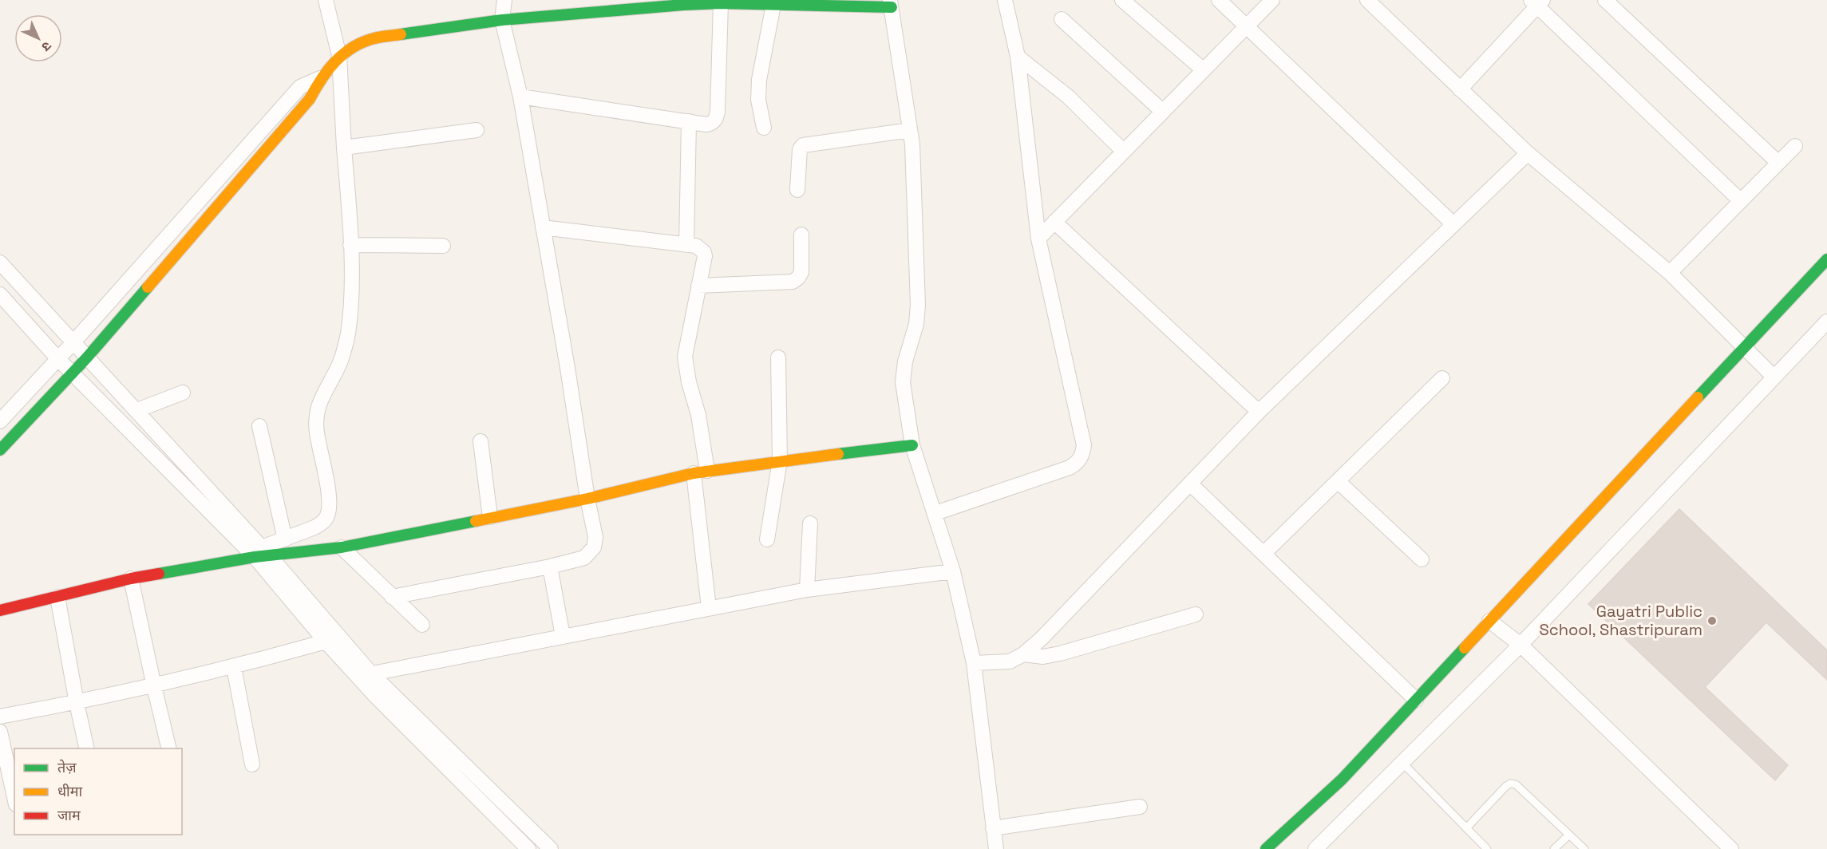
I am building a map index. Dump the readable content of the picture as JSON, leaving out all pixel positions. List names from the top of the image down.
{
  "places": ["Gayatri Public School, Shastripuram"],
  "legend": ["तेज़", "धीमा", "जाम"],
  "north": "bottom right"
}
